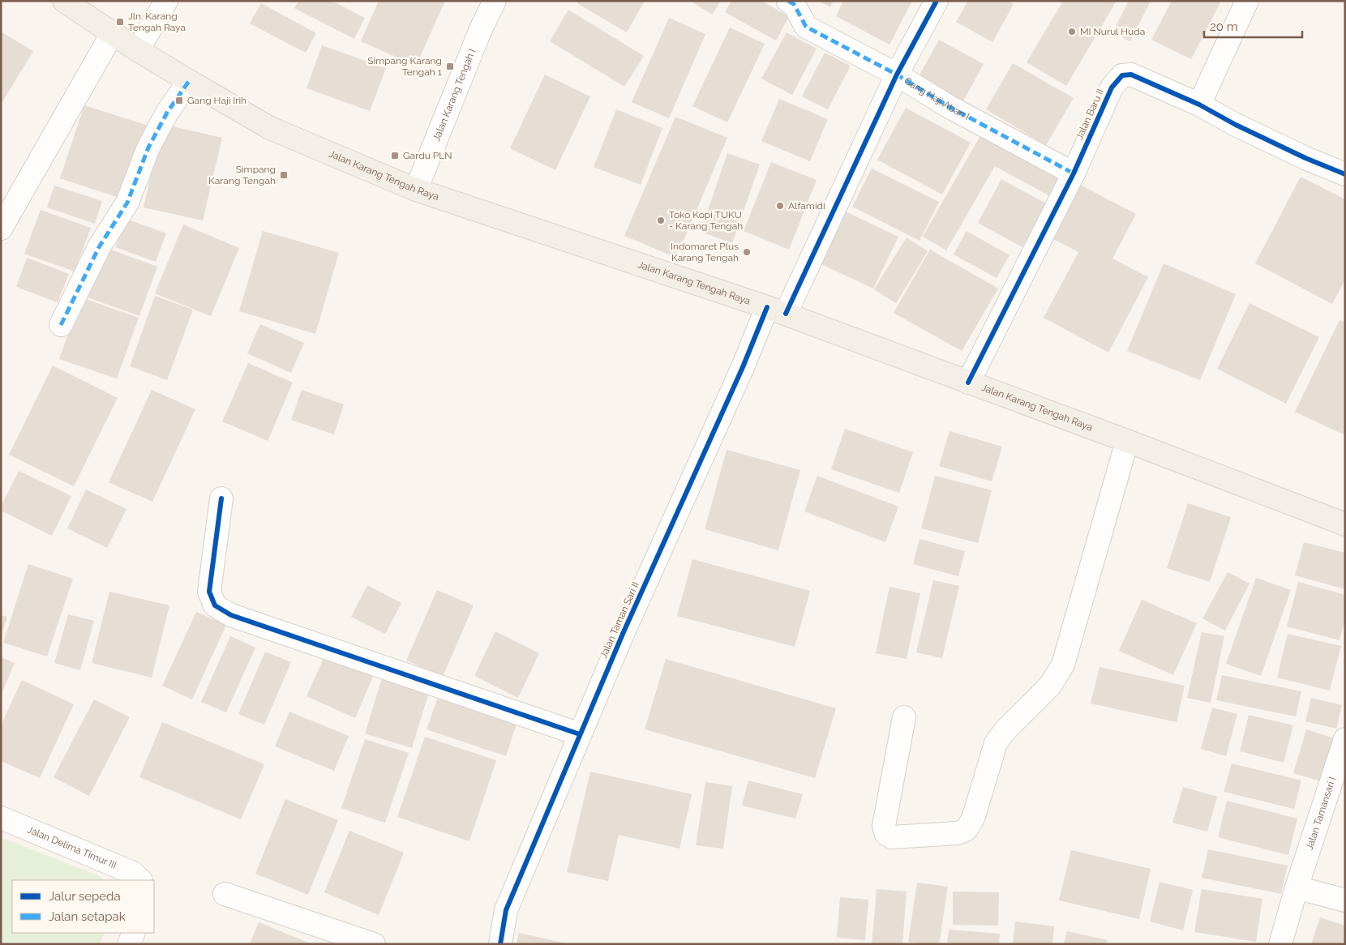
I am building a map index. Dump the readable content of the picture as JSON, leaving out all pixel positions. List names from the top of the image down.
{
  "streets": {
    "main road": ["Jalan Karang Tengah Raya"],
    "street": [
      "Jalan Karang Tengah I",
      "Gang Haji Aban I",
      "Jalan Baru II",
      "Jalan Taman Sari II",
      "Jalan Tamansari I",
      "Jalan Delima Timur III"
    ]
  },
  "crossings": [
    ["Jalan Karang Tengah I", "Jalan Karang Tengah Raya"],
    ["Gang Haji Aban I", "Jalan Baru II"],
    ["Gang Haji Aban I", "Jalan Taman Sari II"],
    ["Jalan Baru II", "Jalan Karang Tengah Raya"],
    ["Jalan Karang Tengah Raya", "Jalan Taman Sari II"]
  ],
  "places": {
    "transit": [
      "Jln. Karang Tengah Raya",
      "Simpang Karang Tengah 1",
      "Gang Haji Irih",
      "Gardu PLN",
      "Simpang Karang Tengah"
    ],
    "other": [
      "MI Nurul Huda",
      "Alfamidi",
      "Toko Kopi TUKU - Karang Tengah",
      "Indomaret Plus Karang Tengah"
    ]
  },
  "legend": ["Jalur sepeda", "Jalan setapak"],
  "scale_bar": "20 m"
}
